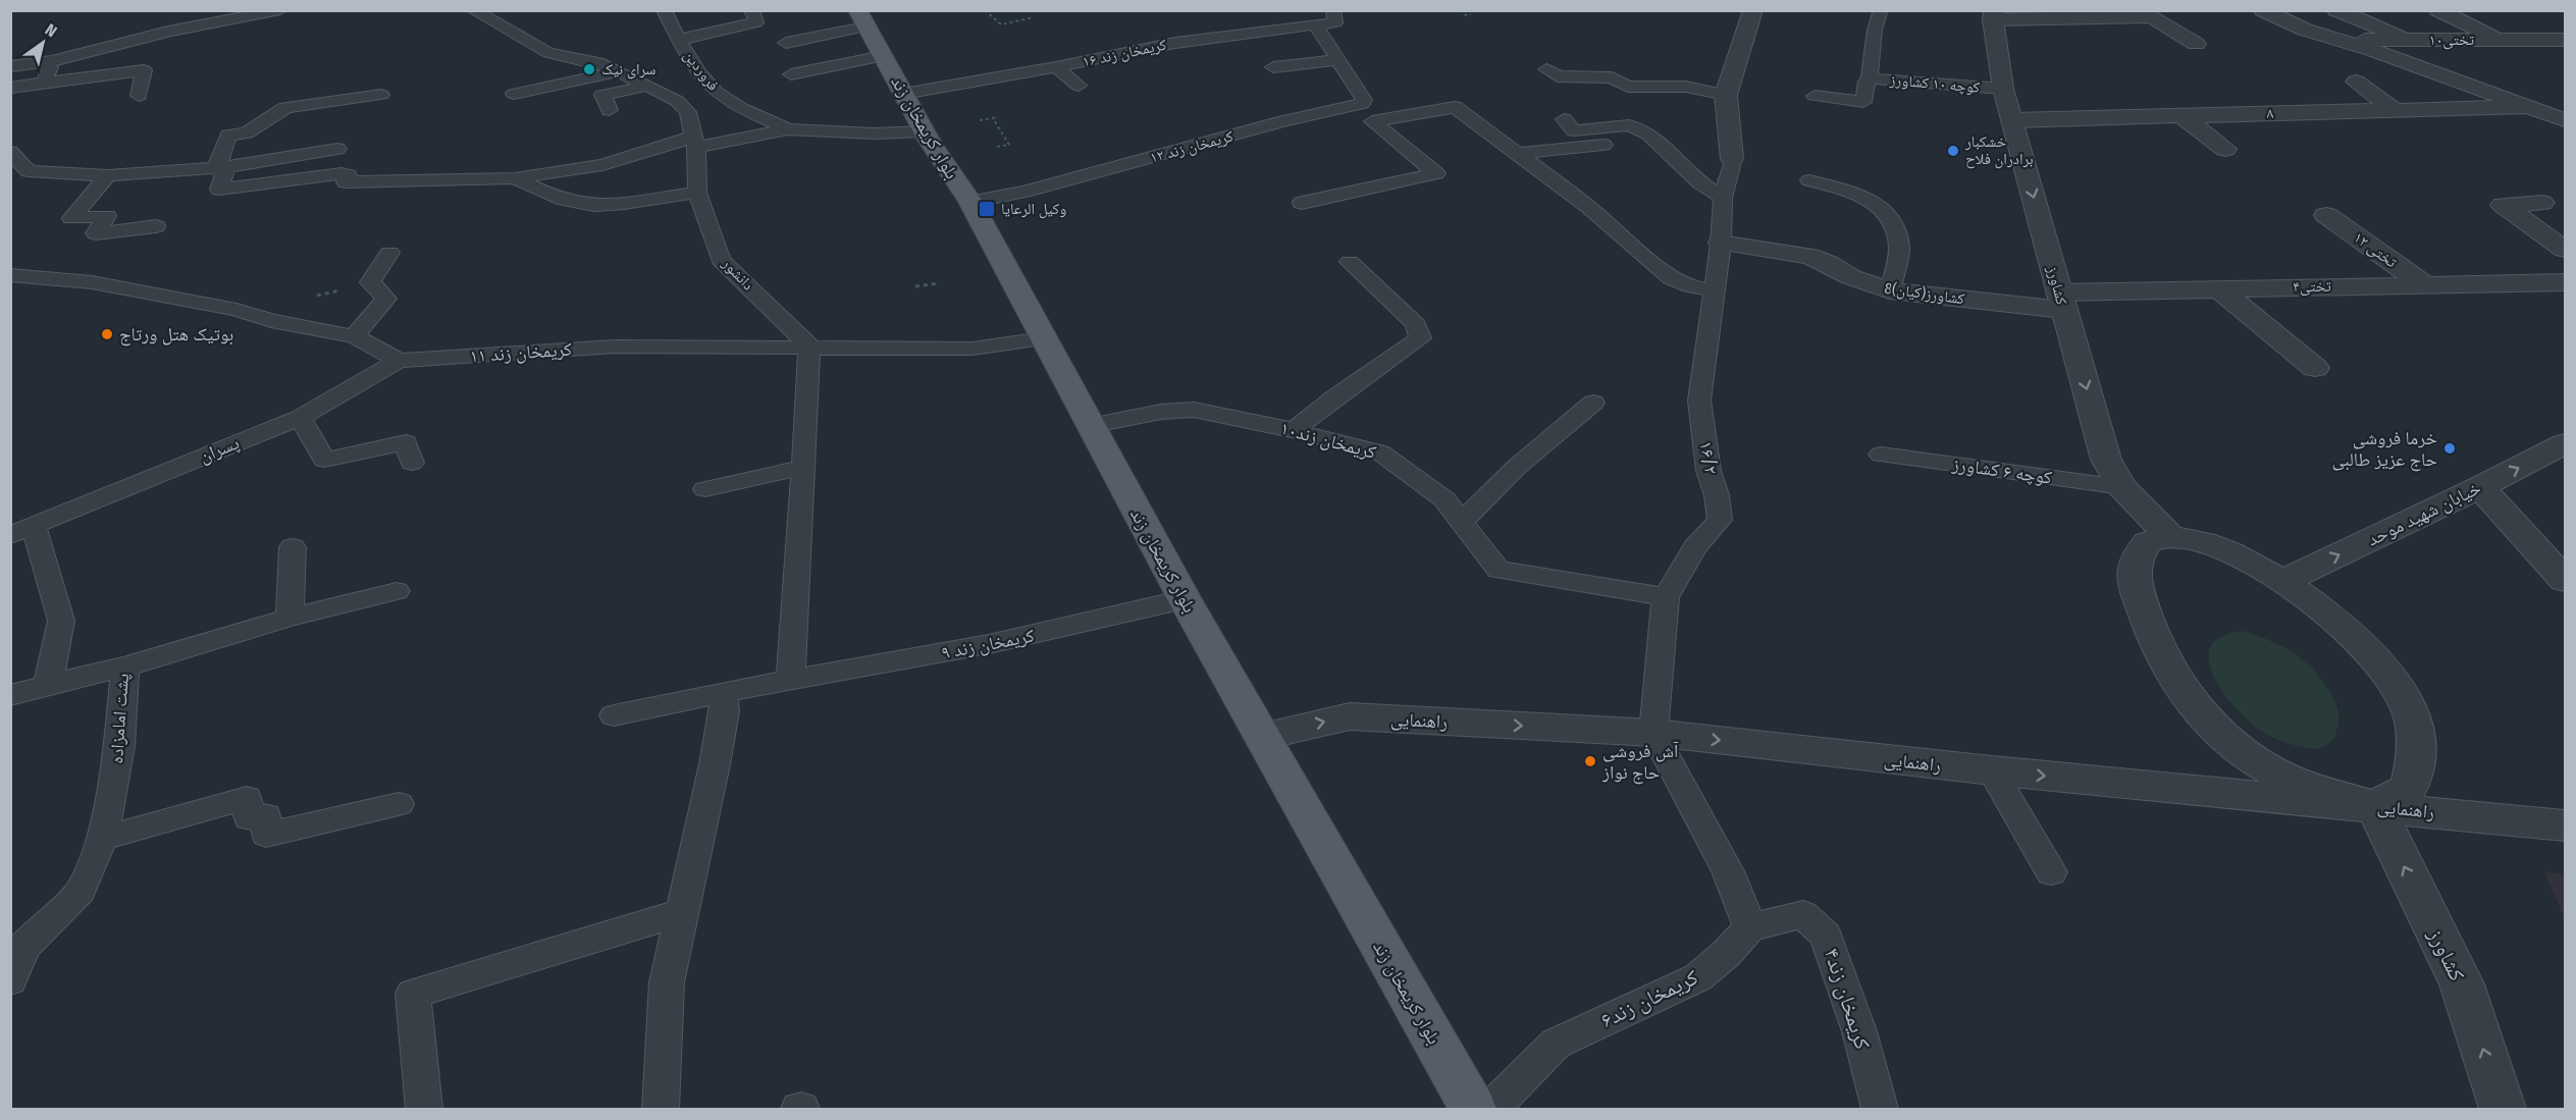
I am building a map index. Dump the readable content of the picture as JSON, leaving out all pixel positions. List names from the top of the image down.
{
  "streets": {
    "main road": ["بلوار کریمخان زند"],
    "street": [
      "تختی۱۰",
      "۸",
      "۱۲ تختی",
      "کشاورز",
      "تختی۴",
      "8کشاورز(کیان)",
      "۱۶/۲",
      "خیابان شهید موحد",
      "راهنمایی"
    ],
    "lane": [
      "کریمخان زند ۱۶",
      "فروردین",
      "کوچه ۱۰ کشاورز",
      "کریمخان زند ۱۲",
      "دانشور",
      "کریمخان زند ۱۱",
      "کریمخان زند۱۰",
      "پسران",
      "کوچه ۶ کشاورز",
      "کریمخان زند ۹",
      "پشت امامزاده",
      "کریمخان زند۶",
      "کریمخان زند۴"
    ]
  },
  "crossings": [
    ["کریمخان زند ۱۶", "بلوار کریمخان زند"],
    ["کوچه ۱۰ کشاورز", "کشاورز"],
    ["۸", "کشاورز"],
    ["بلوار کریمخان زند", "کریمخان زند ۱۲"],
    ["بلوار کریمخان زند", "کریمخان زند ۱۱"],
    ["بلوار کریمخان زند", "کریمخان زند۱۰"],
    ["بلوار کریمخان زند", "کریمخان زند ۹"],
    ["بلوار کریمخان زند", "راهنمایی"],
    ["۱۲ تختی", "تختی۴"],
    ["دانشور", "کریمخان زند ۱۱"],
    ["کشاورز", "تختی۴"],
    ["کشاورز", "8کشاورز(کیان)"],
    ["کشاورز", "کوچه ۶ کشاورز"],
    ["کشاورز", "راهنمایی"],
    ["تختی۴", "8کشاورز(کیان)"],
    ["8کشاورز(کیان)", "۱۶/۲"],
    ["کریمخان زند ۱۱", "پسران"],
    ["کریمخان زند۱۰", "۱۶/۲"],
    ["۱۶/۲", "راهنمایی"],
    ["کریمخان زند۶", "کریمخان زند۴"]
  ],
  "one_way": ["خیابان شهید موحد", "راهنمایی"],
  "places": {
    "other": [
      "سرای نیک",
      "خشکبار برادران فلاح",
      "بوتیک هتل ورتاج",
      "خرما فروشی حاج عزیز طالبی",
      "آش فروشی حاج نواز"
    ],
    "transit": ["وکیل الرعایا"]
  },
  "north": "top right"
}
